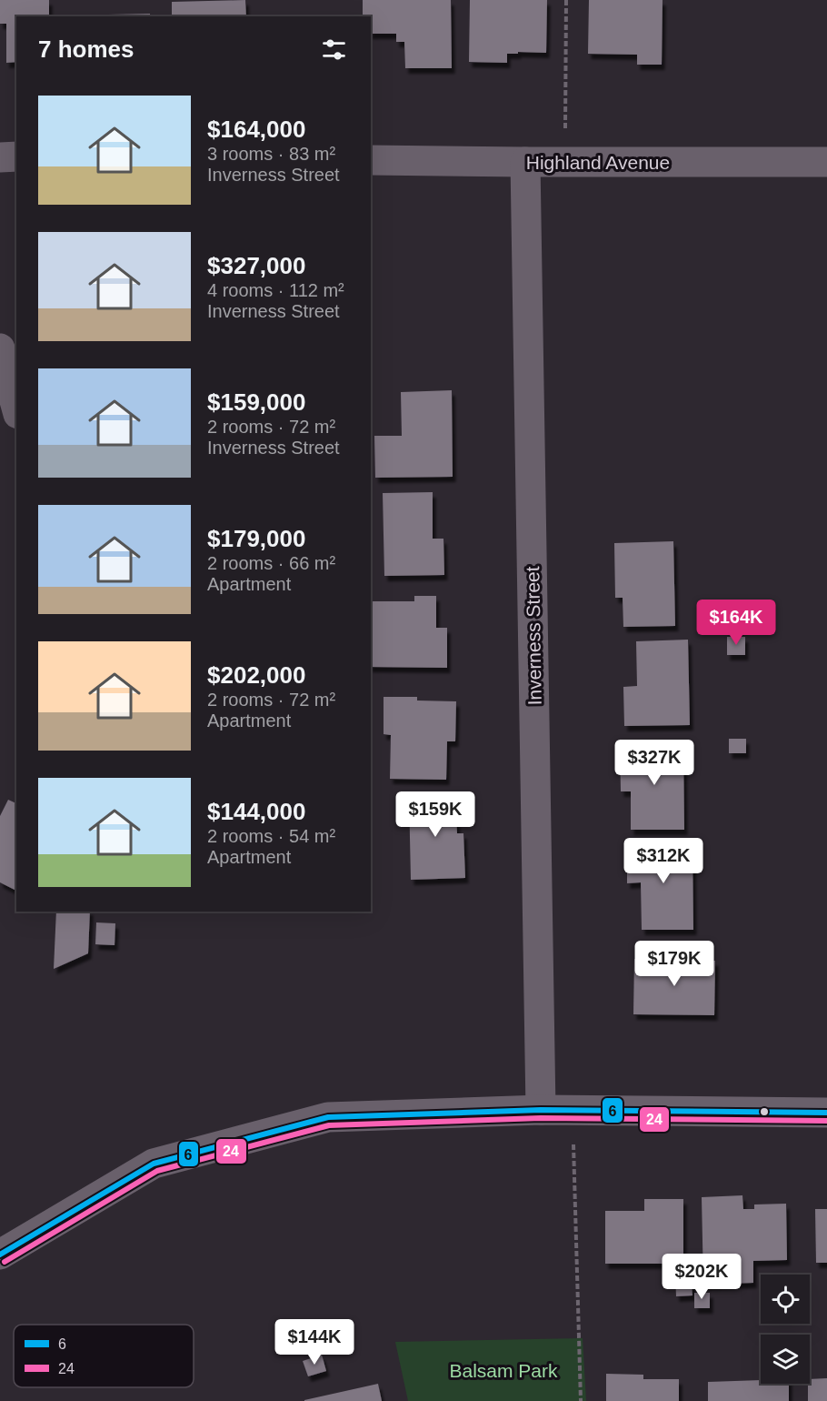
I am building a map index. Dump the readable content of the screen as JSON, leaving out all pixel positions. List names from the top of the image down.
{
  "streets": {
    "street": ["Highland Avenue", "Inverness Street"]
  },
  "crossings": [
    ["Highland Avenue", "Inverness Street"]
  ],
  "parks": ["Balsam Park"],
  "lines": ["transit line 6", "transit line 24"],
  "legend": ["6", "24"],
  "page": {
    "heading": "7 homes",
    "list": [
      {
        "name": "$164,000",
        "note": "3 rooms · 83 m² · Inverness Street"
      },
      {
        "name": "$327,000",
        "note": "4 rooms · 112 m² · Inverness Street"
      },
      {
        "name": "$159,000",
        "note": "2 rooms · 72 m² · Inverness Street"
      },
      {
        "name": "$179,000",
        "note": "2 rooms · 66 m² · Apartment"
      },
      {
        "name": "$202,000",
        "note": "2 rooms · 72 m² · Apartment"
      },
      {
        "name": "$144,000",
        "note": "2 rooms · 54 m² · Apartment"
      }
    ],
    "price": [
      "$164K",
      "$327K",
      "$159K",
      "$312K",
      "$179K",
      "$202K",
      "$144K"
    ]
  }
}
